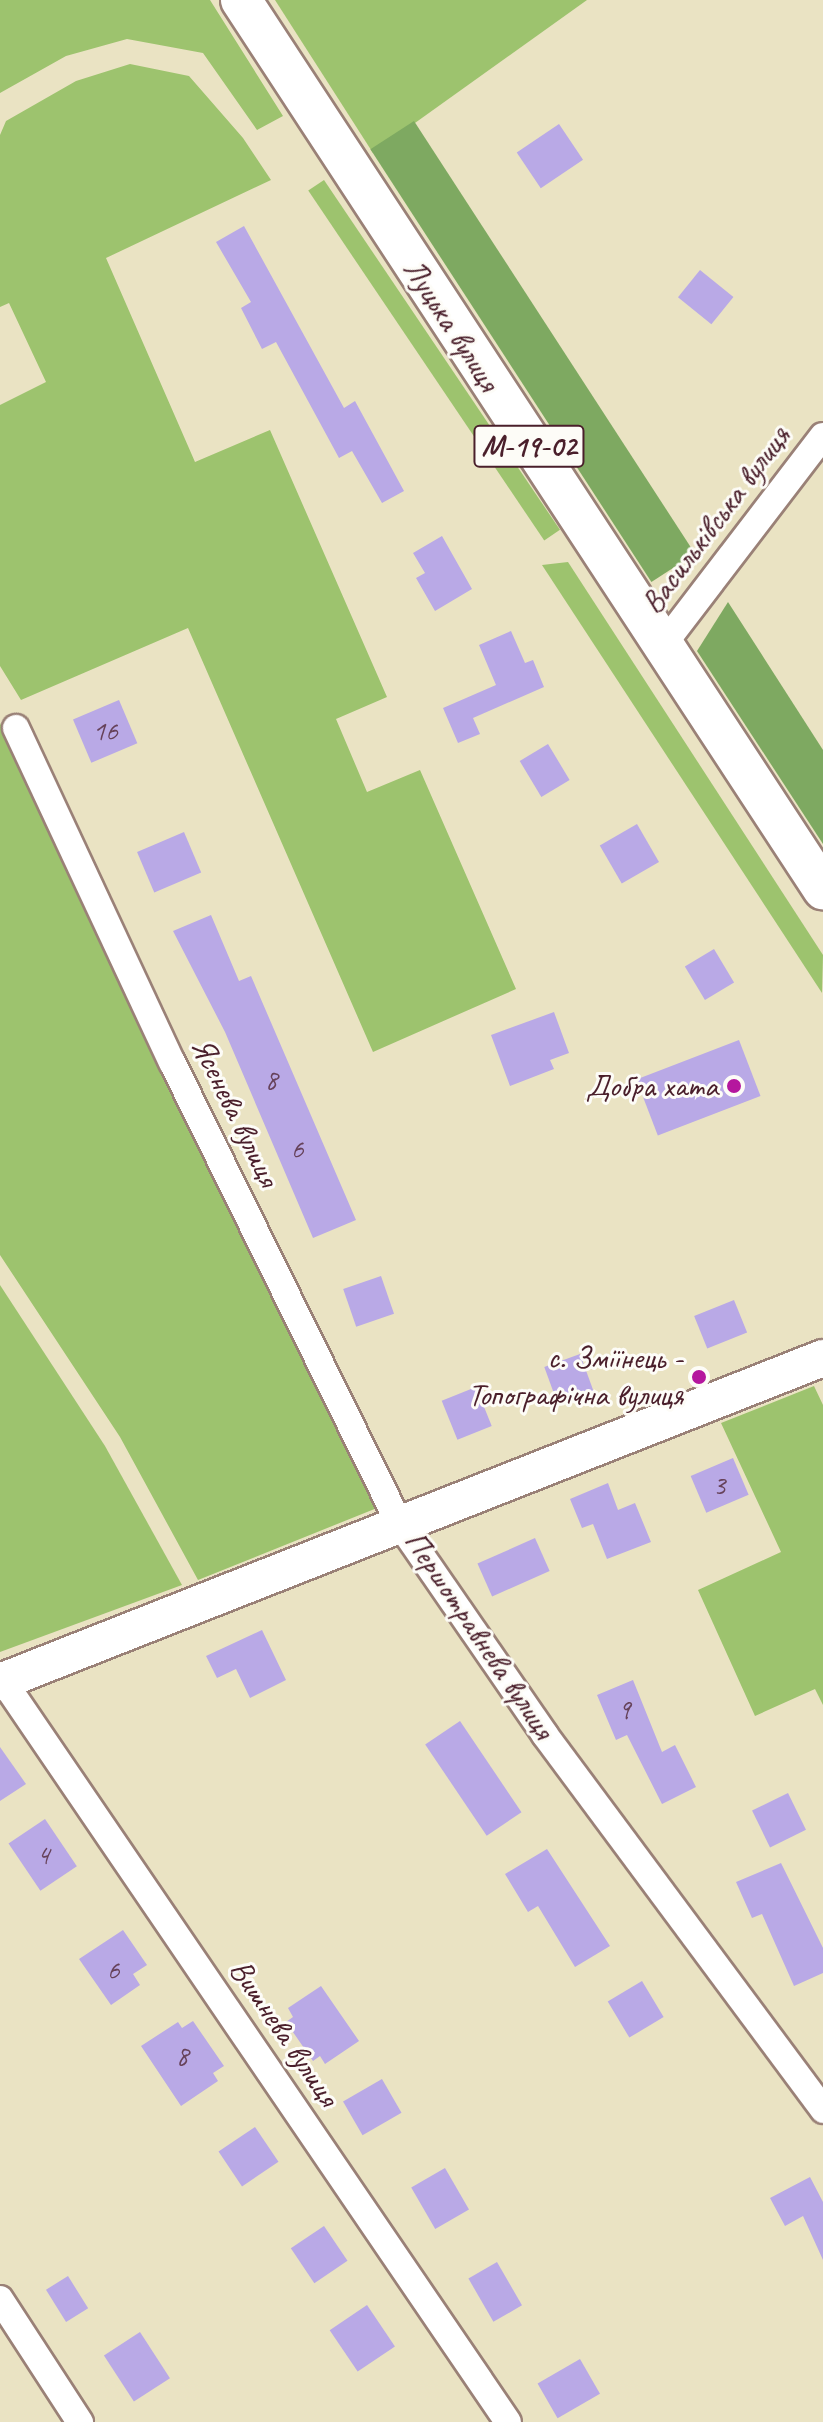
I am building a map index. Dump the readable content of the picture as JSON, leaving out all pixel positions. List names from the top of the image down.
{
  "streets": {
    "main road": ["Луцька вулиця", "М-19-02"],
    "street": [
      "Васильківська вулиця",
      "Ясенева вулиця",
      "Першотравнева вулиця",
      "Вишнева вулиця"
    ]
  },
  "crossings": [
    ["Луцька вулиця", "Васильківська вулиця"],
    ["Ясенева вулиця", "Першотравнева вулиця"]
  ],
  "places": ["Добра хата", "с. Зміїнець - Топографічна вулиця"],
  "house_numbers": [
    "16",
    "8",
    "6",
    "3",
    "9",
    "4",
    "6",
    "8"
  ]
}
